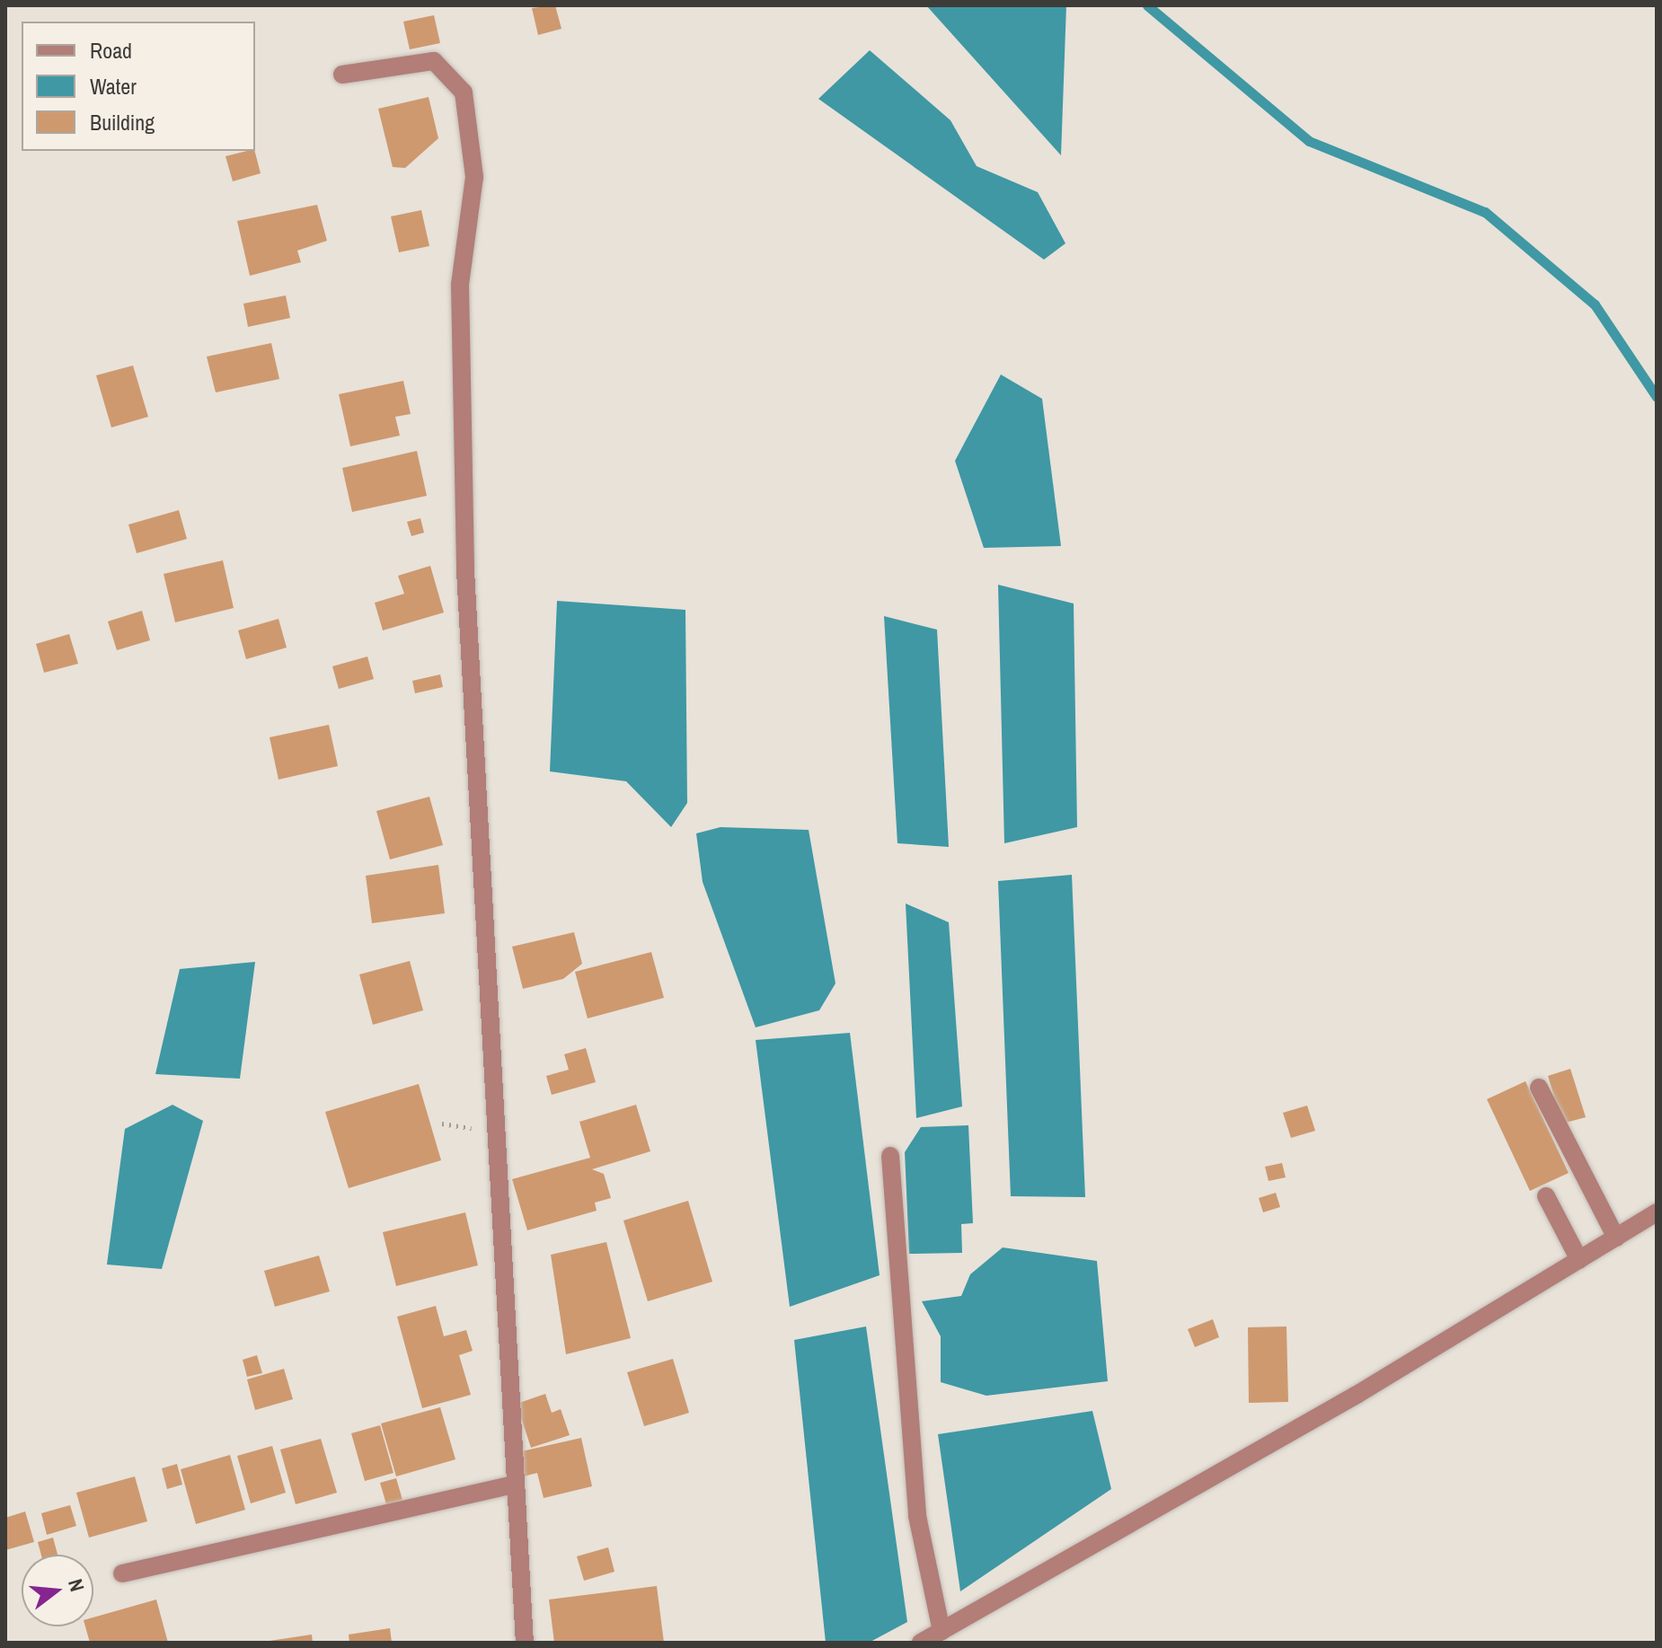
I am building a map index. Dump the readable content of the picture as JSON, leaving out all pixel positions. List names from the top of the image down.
{
  "legend": ["Road", "Water", "Building"],
  "north": "right"
}
